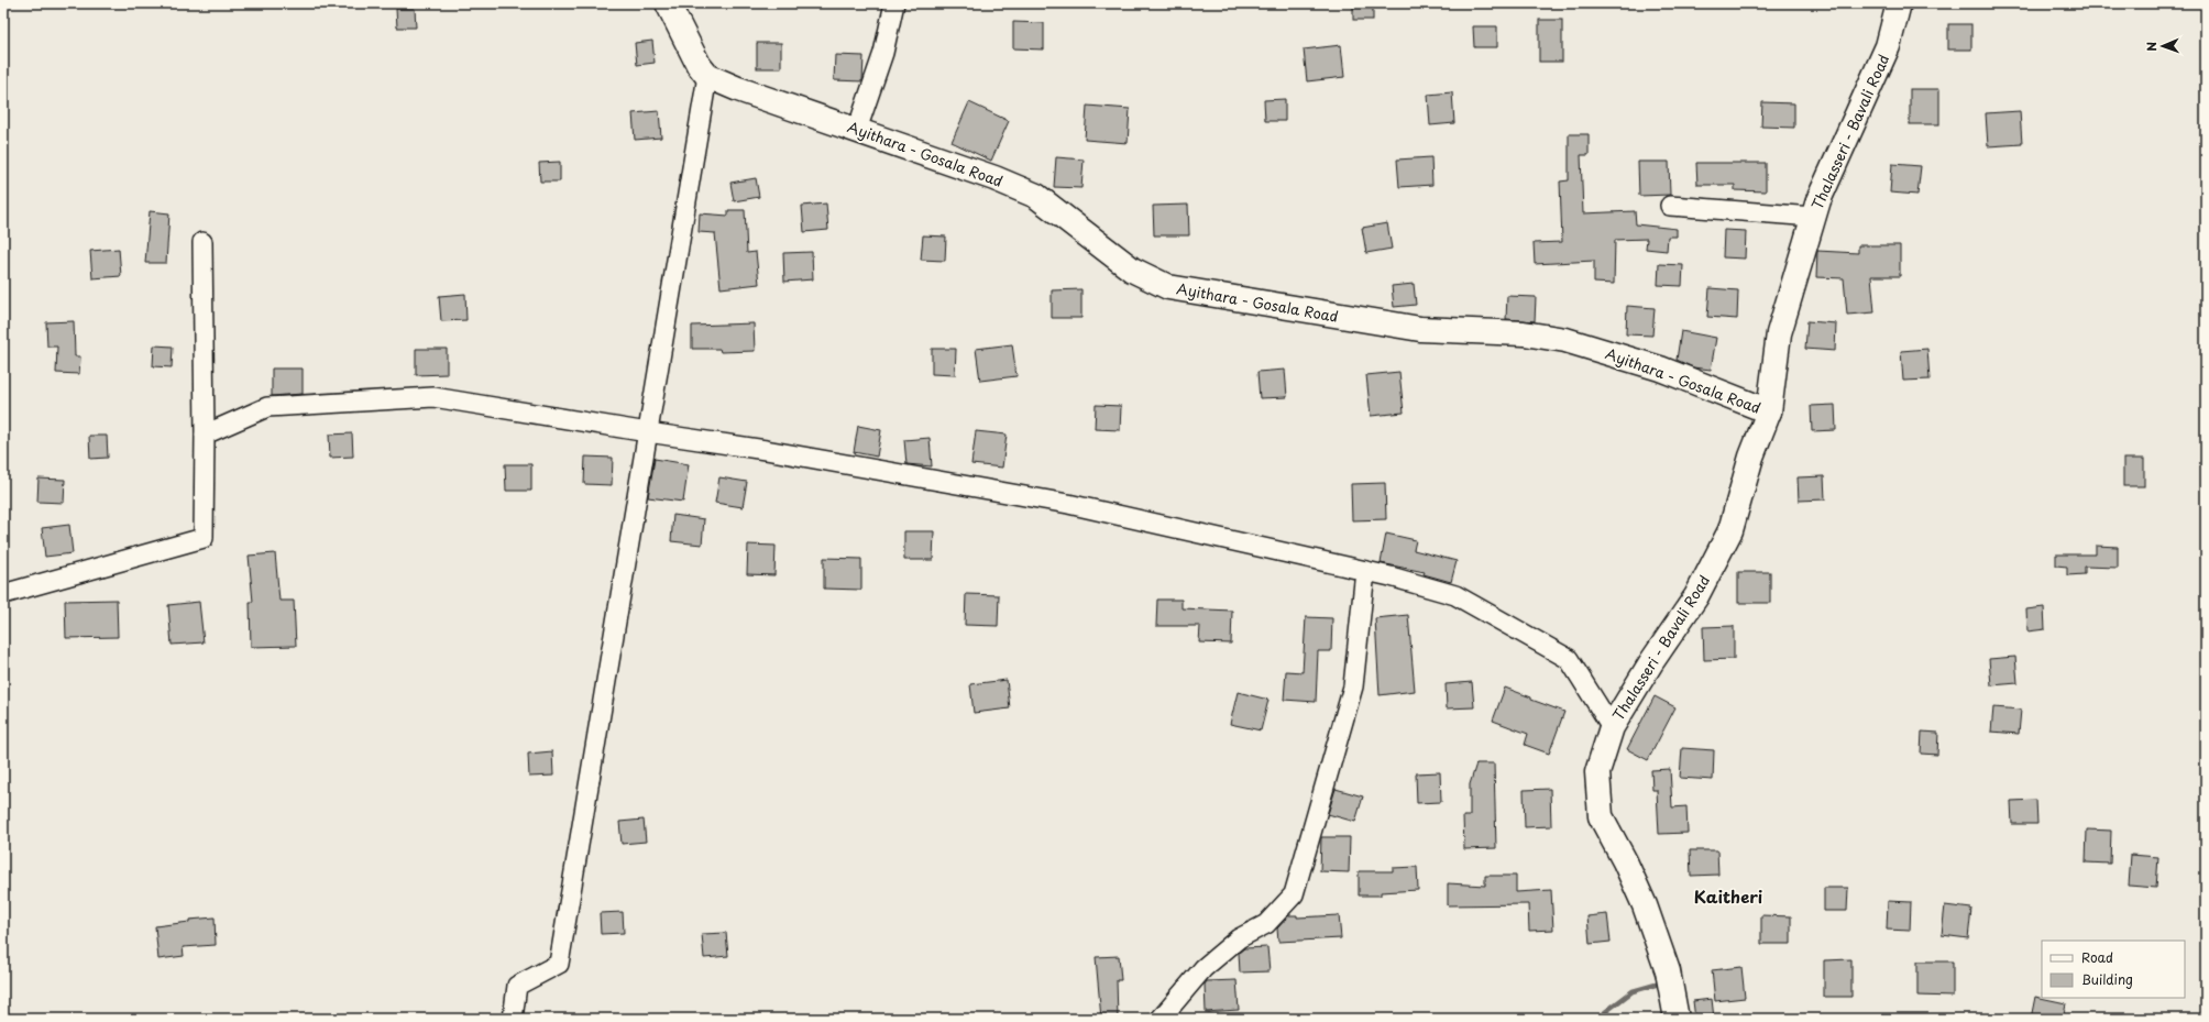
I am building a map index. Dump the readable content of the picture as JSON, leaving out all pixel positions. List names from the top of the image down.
{
  "streets": {
    "main road": ["Thalasseri - Bavali Road", "Ayithara - Gosala Road"]
  },
  "crossings": [
    ["Thalasseri - Bavali Road", "Ayithara - Gosala Road"]
  ],
  "districts": ["Kaitheri"],
  "legend": ["Road", "Building"],
  "north": "left"
}
